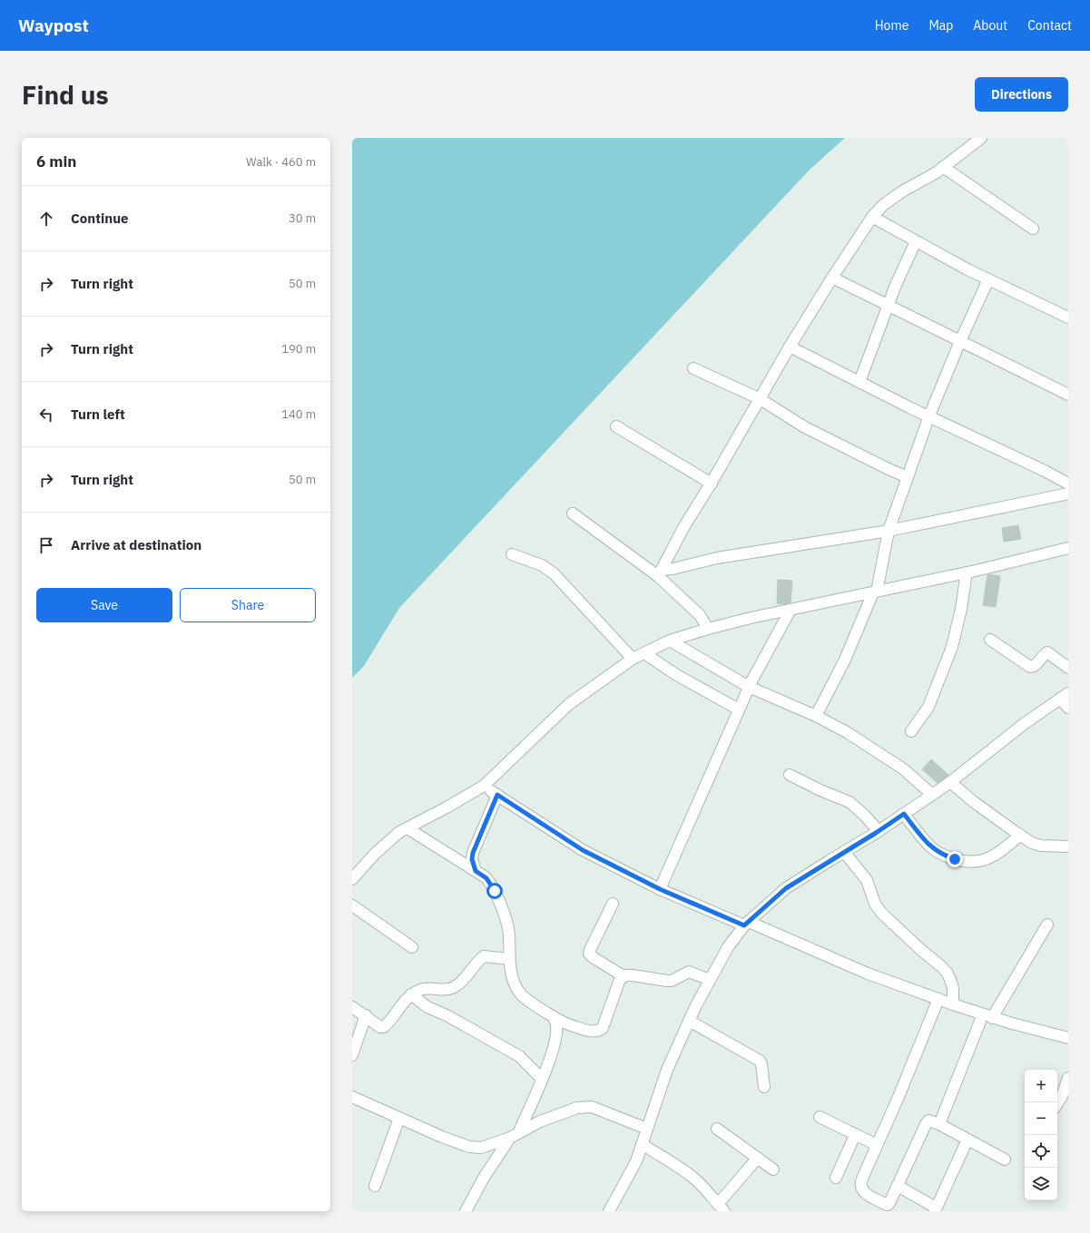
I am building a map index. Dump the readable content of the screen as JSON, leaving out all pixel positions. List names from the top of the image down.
{
  "page": {
    "header": "Waypost",
    "nav": [
      "Home",
      "Map",
      "About",
      "Contact"
    ],
    "buttons": [
      "Directions",
      ["Save", "Share"]
    ],
    "title": "Find us",
    "heading": ["6 min", "Walk · 460 m"],
    "list": [
      ["Continue", "30 m"],
      ["Turn right", "50 m"],
      ["Turn right", "190 m"],
      ["Turn left", "140 m"],
      ["Turn right", "50 m"],
      "Arrive at destination"
    ],
    "map_buttons": ["+", "−"]
  }
}
